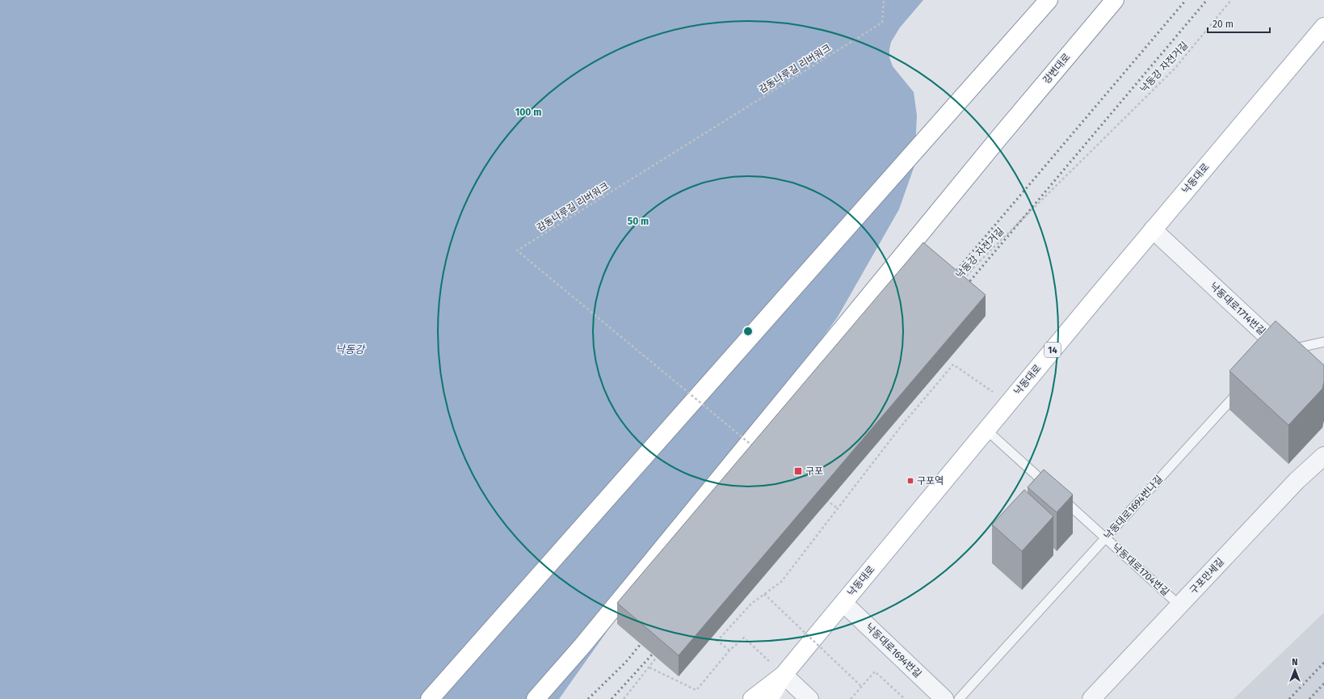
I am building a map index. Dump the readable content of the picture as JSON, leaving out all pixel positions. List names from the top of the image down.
{
  "streets": {
    "main road": ["강변대로", "낙동대로", "14"],
    "street": ["낙동대로1714번길", "구포만세길", "낙동대로1694번길"],
    "lane": ["낙동대로1694번나길", "낙동대로1704번길"],
    "path": ["낙동강 자전거길", "감동나루길 리버워크"]
  },
  "crossings": [
    ["낙동대로", "낙동대로1714번길"],
    ["낙동대로", "14"],
    ["낙동대로", "낙동대로1704번길"],
    ["낙동대로", "낙동대로1694번길"],
    ["낙동대로1694번나길", "낙동대로1704번길"],
    ["낙동대로1704번길", "구포만세길"]
  ],
  "water": ["낙동강"],
  "places": {
    "transit": ["구포", "구포역"]
  },
  "scale_bar": "20 m",
  "north": "top",
  "rings": ["100 m", "50 m"]
}
